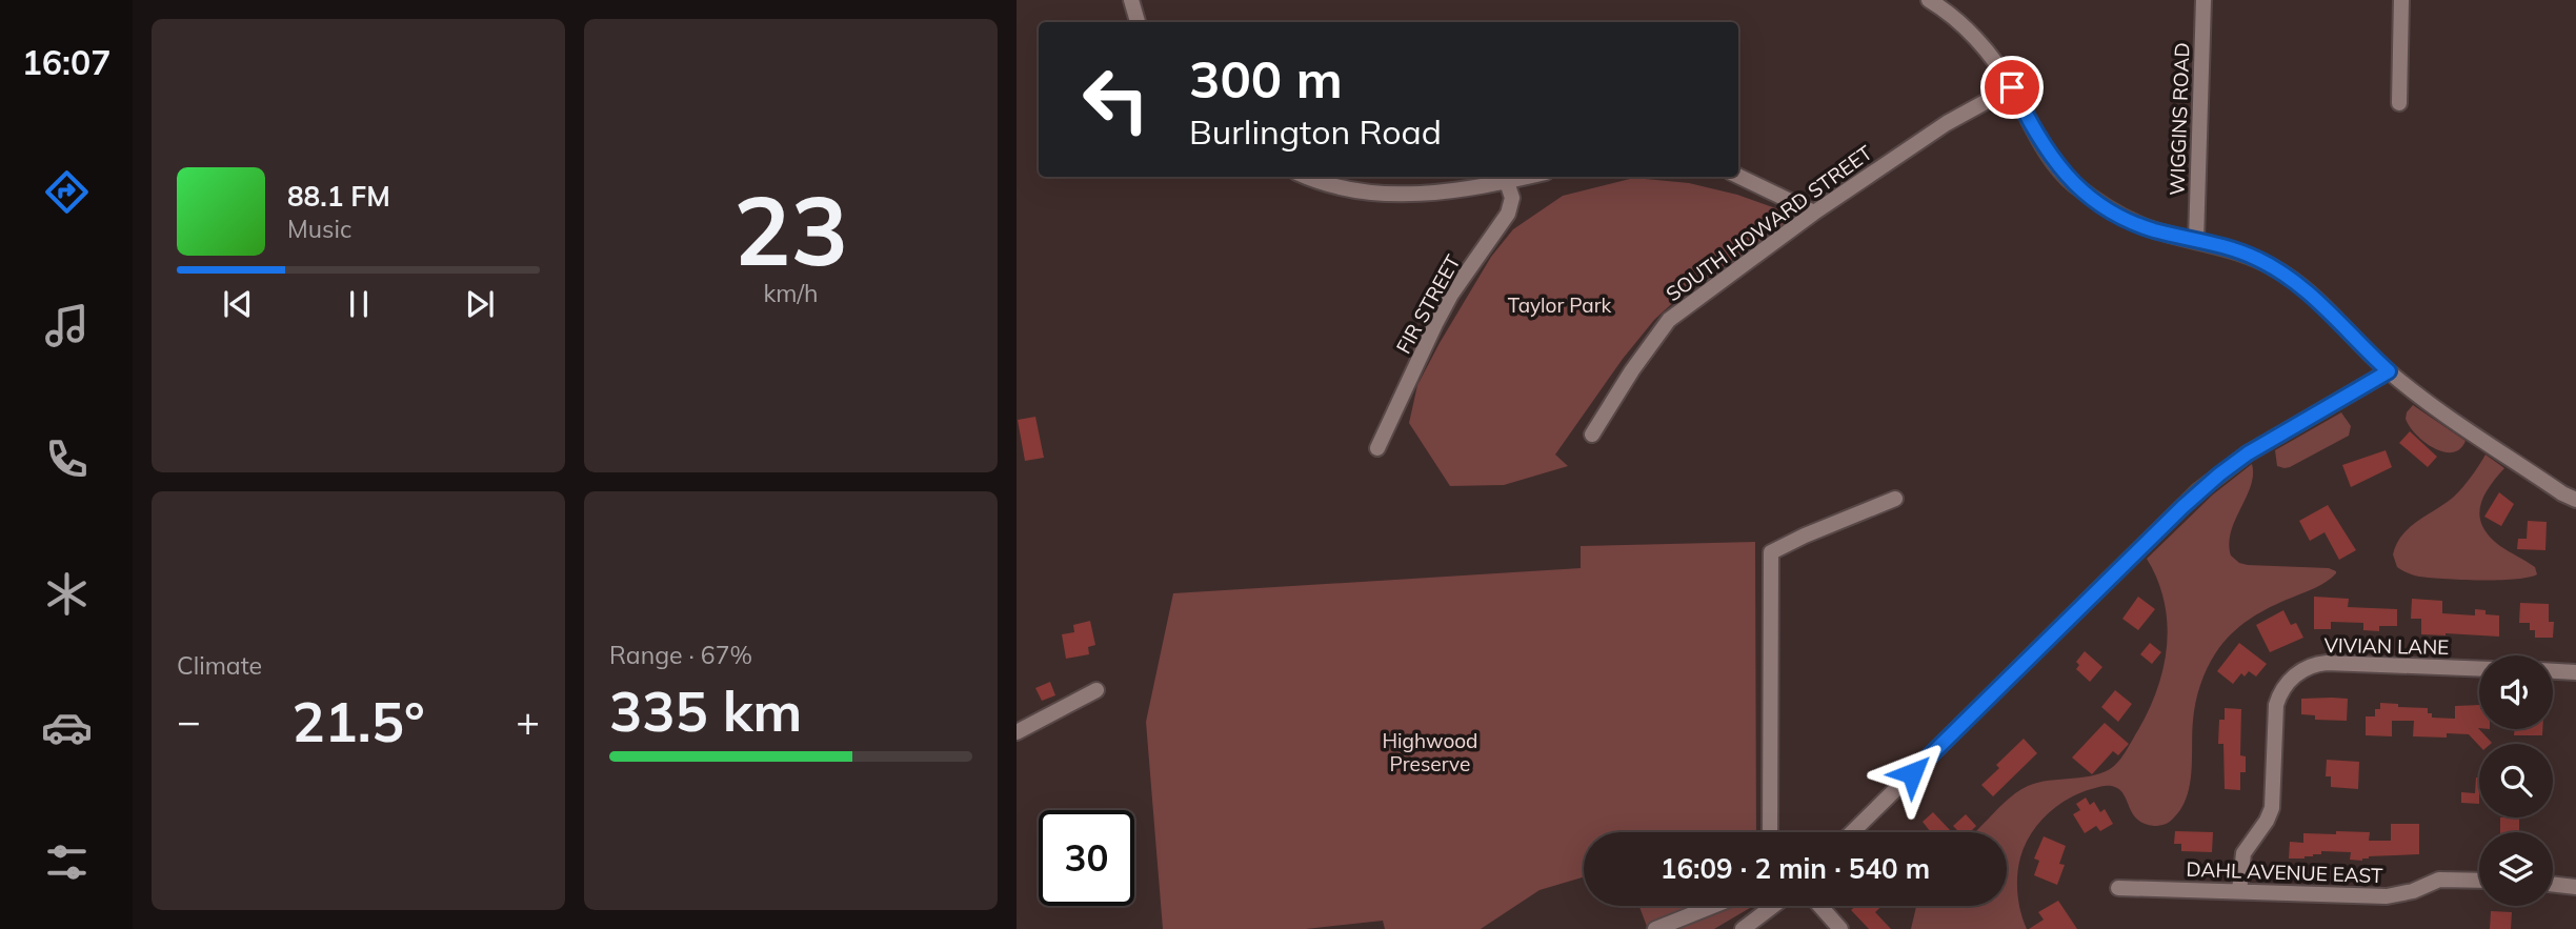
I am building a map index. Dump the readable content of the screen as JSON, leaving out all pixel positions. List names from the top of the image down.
{
  "streets": {
    "street": [
      "WIGGINS ROAD",
      "SOUTH HOWARD STREET",
      "FIR STREET",
      "VIVIAN LANE",
      "DAHL AVENUE EAST"
    ]
  },
  "crossings": [
    ["VIVIAN LANE", "DAHL AVENUE EAST"]
  ],
  "parks": ["Taylor Park", "Highwood Preserve"],
  "page": {
    "tabs": "16:07",
    "tile": [
      ["23", "km/h"],
      "Climate",
      ["Range · 67%", "335 km"]
    ],
    "turn": ["300 m", "Burlington Road"],
    "song": ["88.1 FM", "Music"],
    "heat": ["−", "21.5°", "+"],
    "limit": "30",
    "trip": "16:09 · 2 min · 540 m"
  }
}
